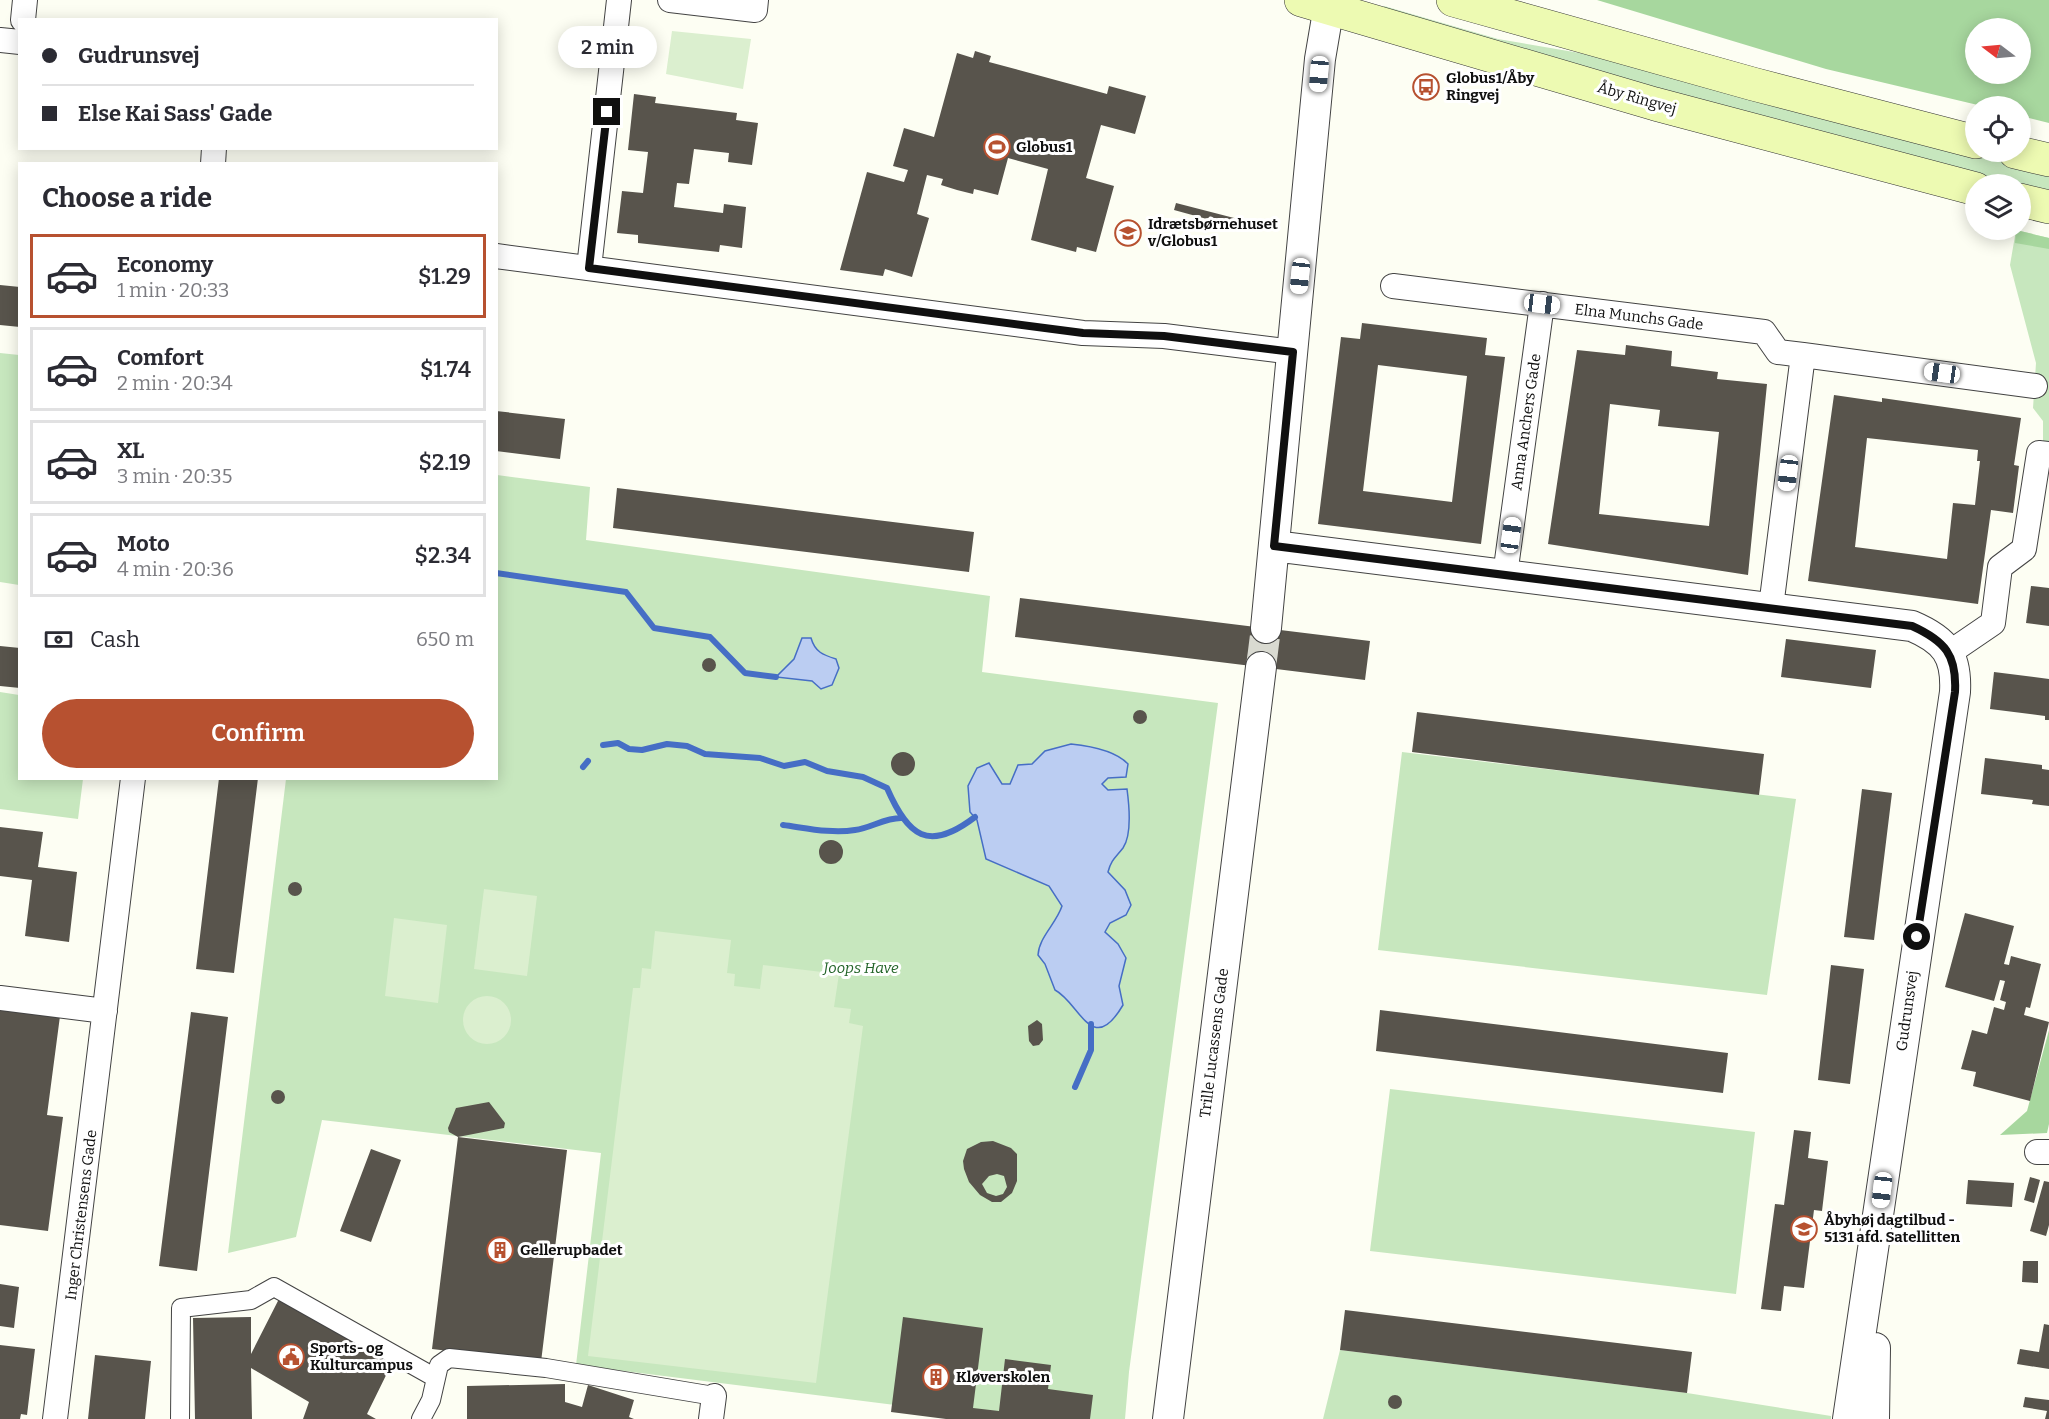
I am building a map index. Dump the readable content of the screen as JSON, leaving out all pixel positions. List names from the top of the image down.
{
  "streets": {
    "main road": ["Åby Ringvej"],
    "street": [
      "Elna Munchs Gade",
      "Anna Anchers Gade",
      "Gudrunsvej",
      "Trille Lucassens Gade",
      "Inger Christensens Gade"
    ]
  },
  "crossings": [
    ["Elna Munchs Gade", "Anna Anchers Gade"]
  ],
  "parks": ["Joops Have"],
  "places": {
    "bus stop": ["Globus1/Åby Ringvej"],
    "sports": ["Globus1"],
    "school or university": ["Idrætsbørnehuset v/Globus1", "Åbyhøj dagtilbud - 5131 afd. Satellitten"],
    "building": ["Gellerupbadet", "Kløverskolen"],
    "public building": ["Sports- og Kulturcampus"]
  },
  "north": "left",
  "page": {
    "banner": ["Gudrunsvej", "Else Kai Sass' Gade"],
    "bubble": "2 min",
    "heading": "Choose a ride",
    "list": [
      {
        "name": "Economy",
        "note": "1 min · 20:33",
        "value": "$1.29"
      },
      {
        "name": "Comfort",
        "note": "2 min · 20:34",
        "value": "$1.74"
      },
      {
        "name": "XL",
        "note": "3 min · 20:35",
        "value": "$2.19"
      },
      {
        "name": "Moto",
        "note": "4 min · 20:36",
        "value": "$2.34"
      }
    ],
    "pay": ["Cash", "650 m"],
    "buttons": "Confirm"
  }
}
